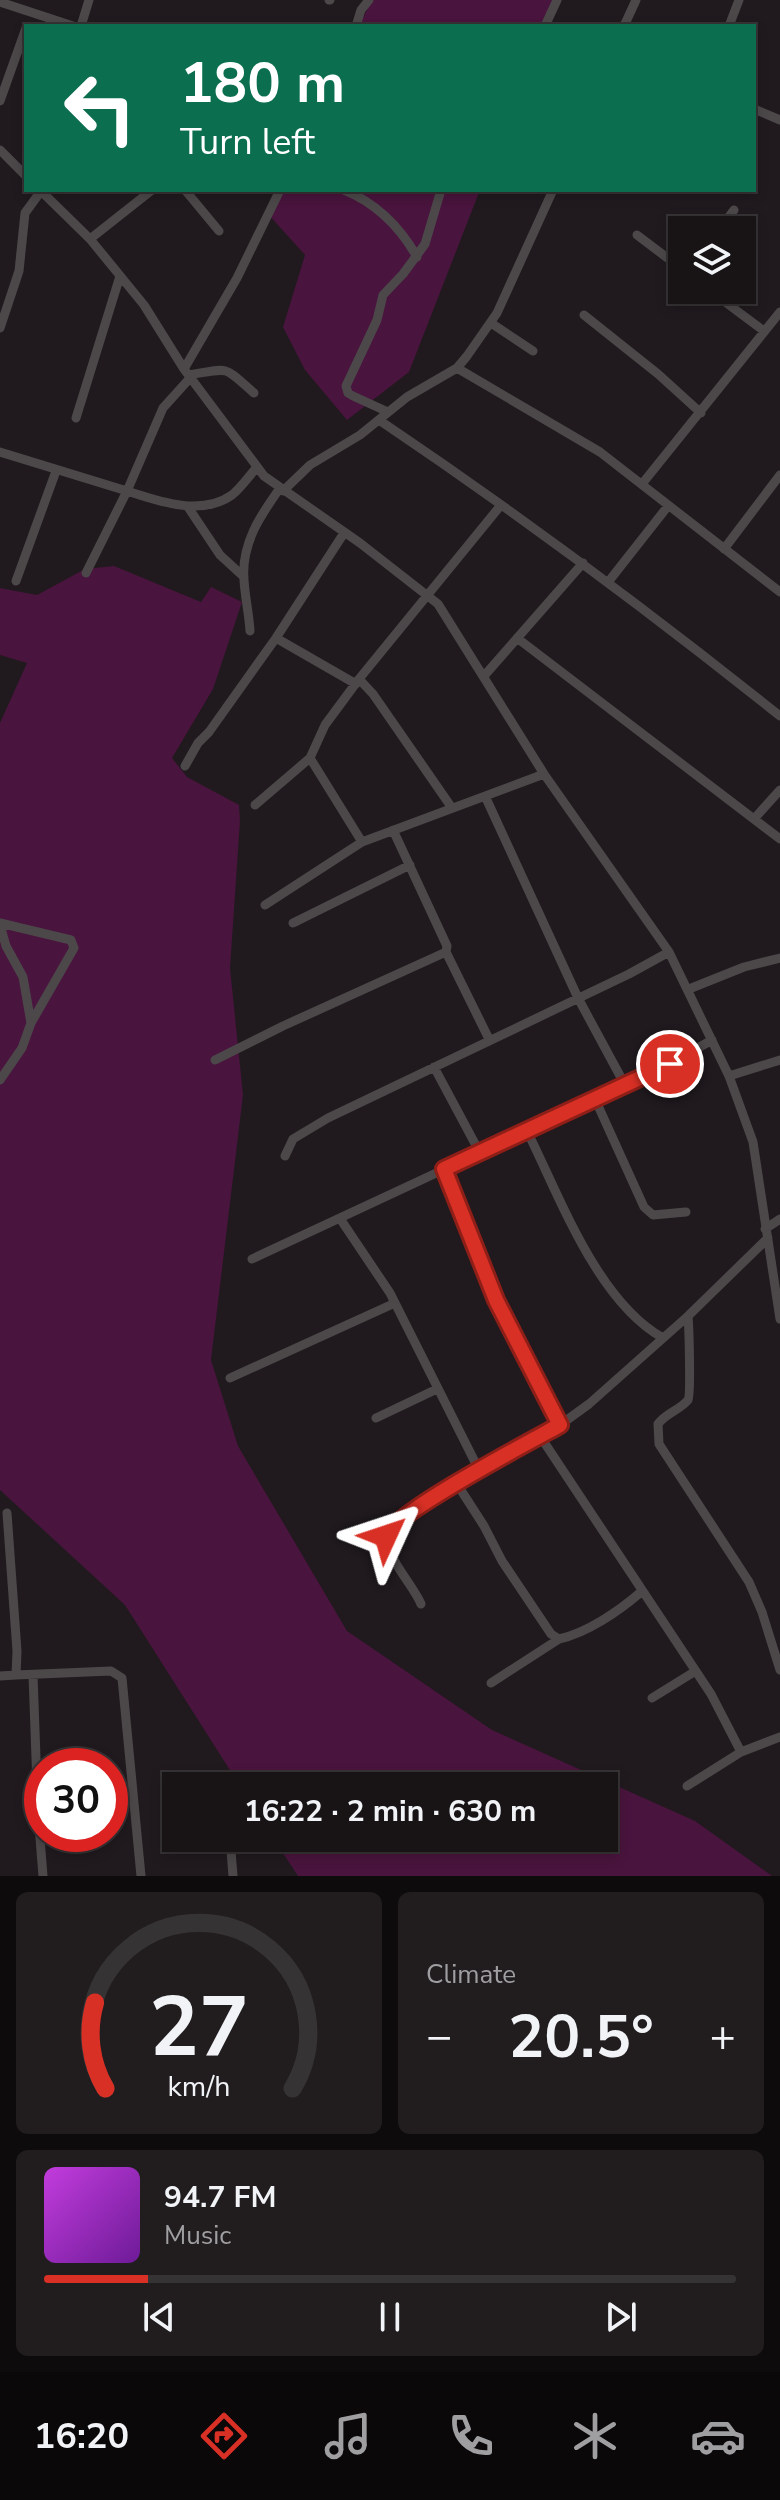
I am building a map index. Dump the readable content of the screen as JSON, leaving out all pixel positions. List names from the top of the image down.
{
  "page": {
    "turn": ["180 m", "Turn left"],
    "limit": "30",
    "trip": "16:22 · 2 min · 630 m",
    "tile": "Climate",
    "heat": ["−", "20.5°", "+"],
    "song": ["94.7 FM", "Music"],
    "tabs": "16:20",
    "gauge": ["27", "km/h"]
  }
}
